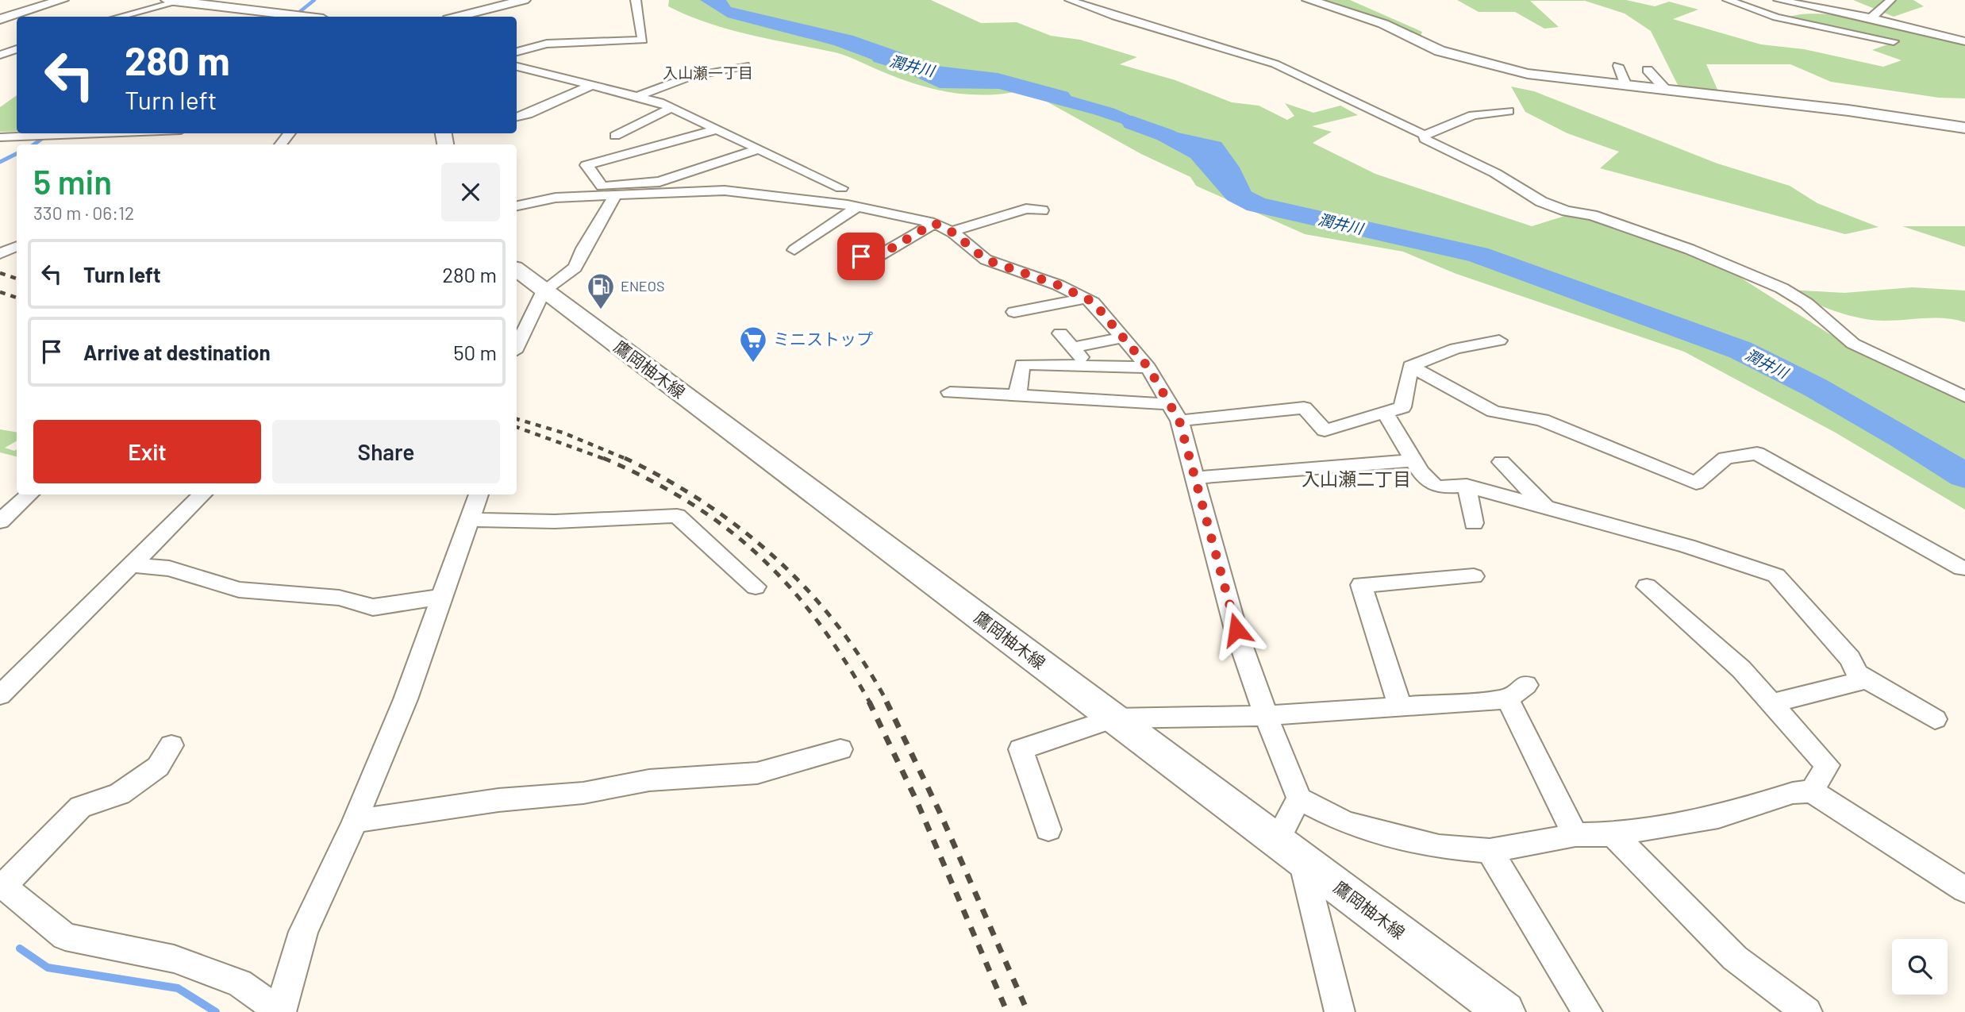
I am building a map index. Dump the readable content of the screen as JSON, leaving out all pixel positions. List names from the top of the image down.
{
  "streets": {
    "street": ["鷹岡柚木線"]
  },
  "districts": ["入山瀬一丁目", "入山瀬二丁目"],
  "water": ["潤井川"],
  "places": {
    "fuel station": ["ENEOS"],
    "supermarket": ["ミニストップ"]
  },
  "page": {
    "turn": ["280 m", "Turn left"],
    "heading": ["5 min", "330 m · 06:12"],
    "list": [
      {
        "name": "Turn left",
        "value": "280 m"
      },
      {
        "name": "Arrive at destination",
        "value": "50 m"
      }
    ],
    "buttons": ["Exit", "Share"]
  }
}
